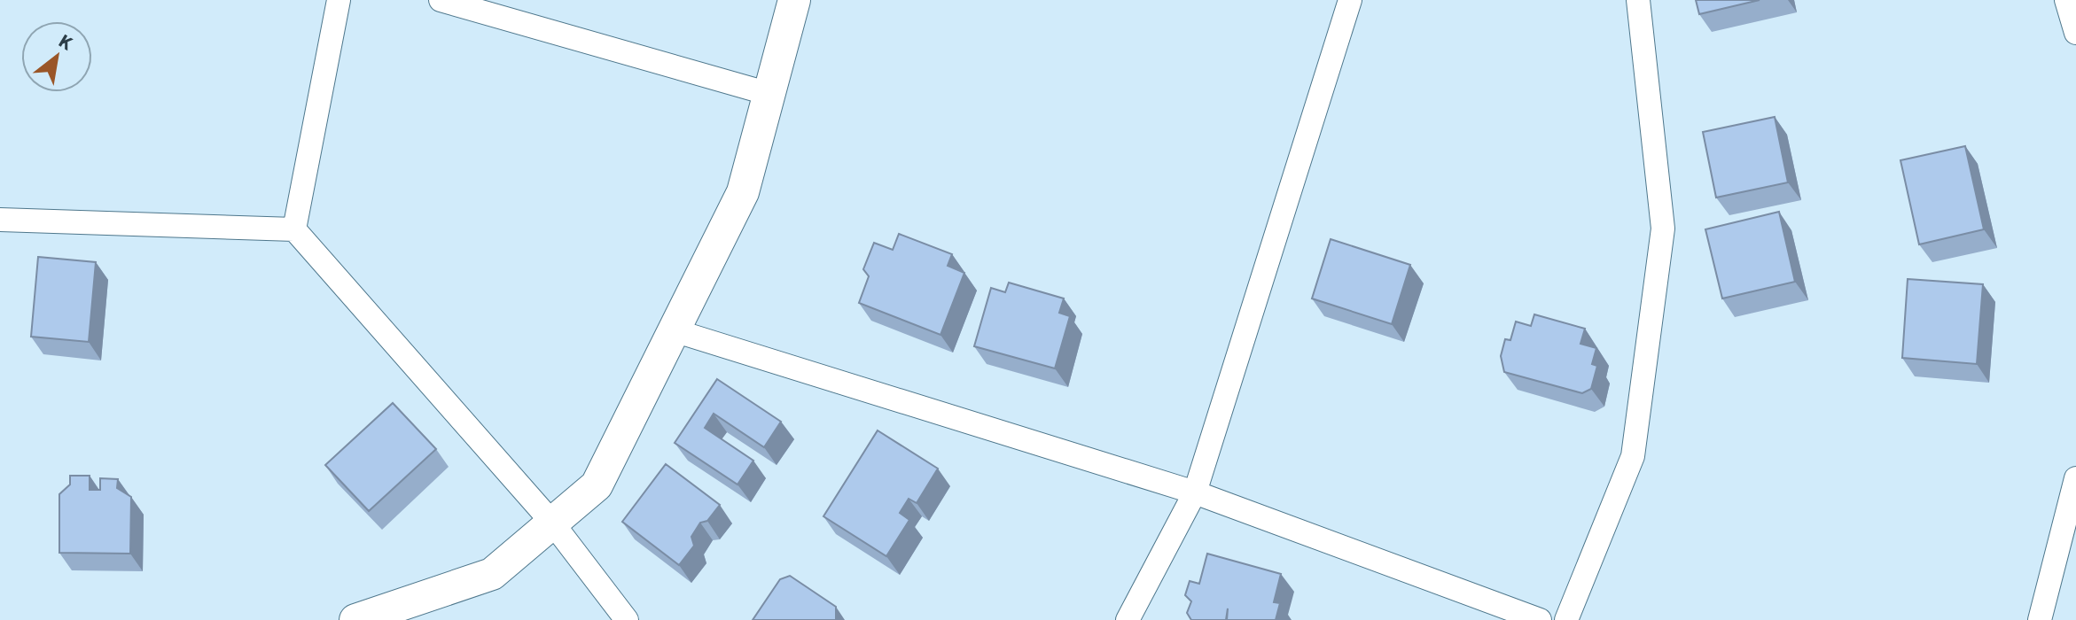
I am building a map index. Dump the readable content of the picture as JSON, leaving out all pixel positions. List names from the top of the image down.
{
  "north": "top right"
}
